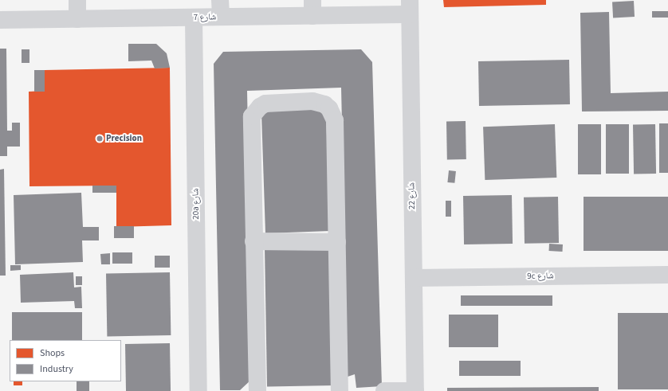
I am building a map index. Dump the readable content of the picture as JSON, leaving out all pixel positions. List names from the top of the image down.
{
  "streets": {
    "street": [
      "شارع 7",
      "شارع 22",
      "20a شارع",
      "9c شارع"
    ]
  },
  "crossings": [
    ["شارع 7", "شارع 22"],
    ["شارع 7", "20a شارع"],
    ["شارع 22", "9c شارع"]
  ],
  "places": ["Precision"],
  "legend": ["Shops", "Industry"]
}
